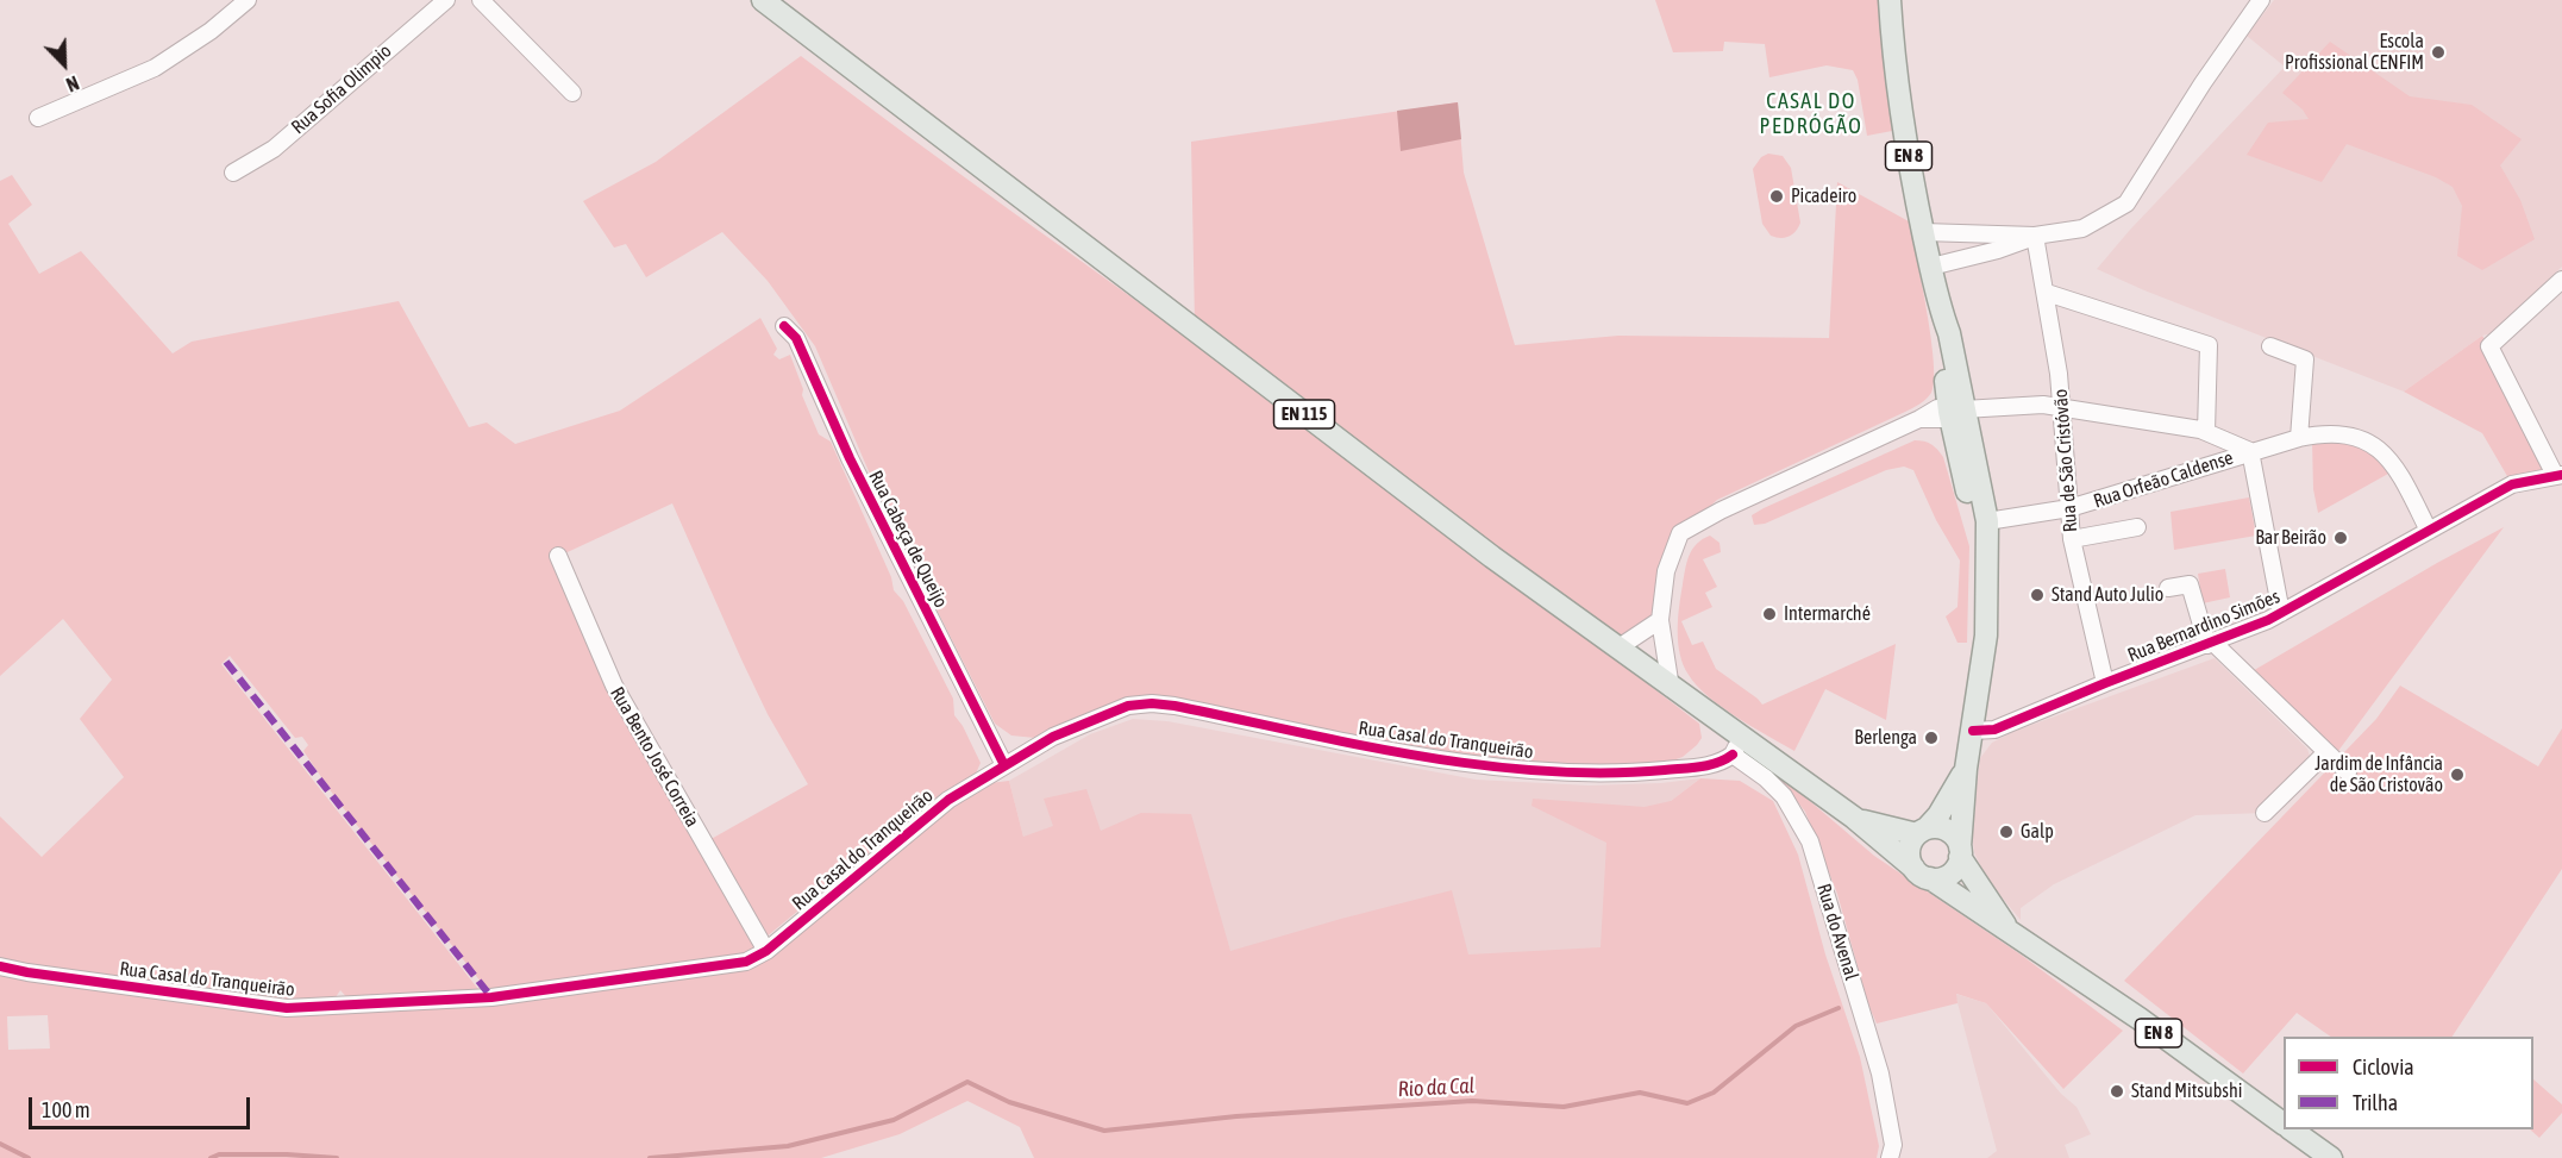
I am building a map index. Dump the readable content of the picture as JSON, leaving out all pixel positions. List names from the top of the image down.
{
  "streets": {
    "main road": ["EN 8", "EN 115"],
    "street": [
      "Rua Sofia Olimpio",
      "Rua de São Cristóvão",
      "Rua Orfeão Caldense",
      "Rua Cabeça de Queijo",
      "Rua Bernardino Simões",
      "Rua Casal do Tranqueirão",
      "Rua Bento José Correia",
      "Rua do Avenal"
    ]
  },
  "crossings": [
    ["EN 8", "EN 115"],
    ["EN 8", "Rua Orfeão Caldense"],
    ["EN 8", "Rua Bernardino Simões"],
    ["EN 115", "Rua Casal do Tranqueirão"],
    ["EN 115", "Rua do Avenal"],
    ["Rua de São Cristóvão", "Rua Orfeão Caldense"],
    ["Rua de São Cristóvão", "Rua Bernardino Simões"],
    ["Rua Cabeça de Queijo", "Rua Casal do Tranqueirão"],
    ["Rua Casal do Tranqueirão", "Rua Bento José Correia"],
    ["Rua Casal do Tranqueirão", "Rua do Avenal"]
  ],
  "districts": ["CASAL DO PEDRÓGÃO"],
  "water": ["Rio da Cal"],
  "places": [
    "Escola Profissional CENFIM",
    "Picadeiro",
    "Bar Beirão",
    "Stand Auto Julio",
    "Intermarché",
    "Berlenga",
    "Jardim de Infância de São Cristovão",
    "Galp",
    "Stand Mitsubshi"
  ],
  "legend": ["Ciclovia", "Trilha"],
  "scale_bar": "100 m",
  "north": "bottom right"
}
